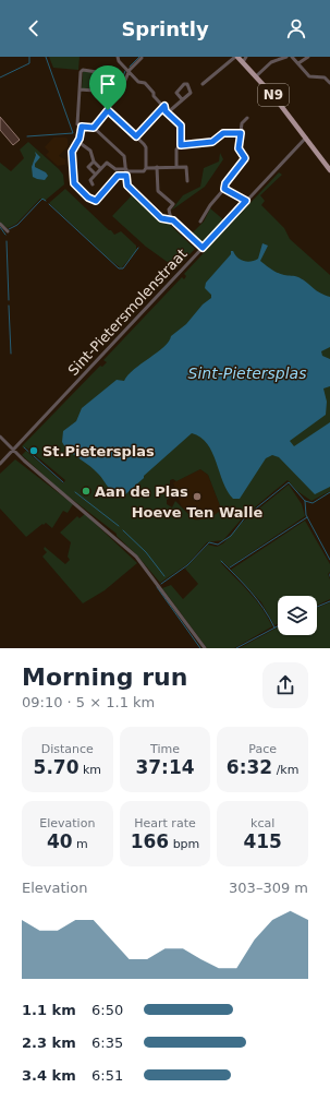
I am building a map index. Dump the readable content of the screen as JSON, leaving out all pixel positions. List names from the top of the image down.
{
  "streets": {
    "main road": ["N9"],
    "street": ["Sint-Pietersmolenstraat"]
  },
  "crossings": [
    ["N9", "Sint-Pietersmolenstraat"]
  ],
  "water": ["Sint-Pietersplas"],
  "places": ["St.Pietersplas", "Aan de Plas", "Hoeve Ten Walle"],
  "page": {
    "header": "Sprintly",
    "heading": ["Morning run", "09:10 · 5 × 1.1 km"],
    "stats": [
      ["Distance", "5.70 km"],
      ["Time", "37:14"],
      ["Pace", "6:32 /km"],
      ["Elevation", "40 m"],
      ["Heart rate", "166 bpm"],
      ["kcal", "415"]
    ],
    "chart": ["Elevation", "303–309 m"],
    "list": [
      {
        "name": "1.1 km",
        "note": "6:50"
      },
      {
        "name": "2.3 km",
        "note": "6:35"
      },
      {
        "name": "3.4 km",
        "note": "6:51"
      }
    ]
  }
}
